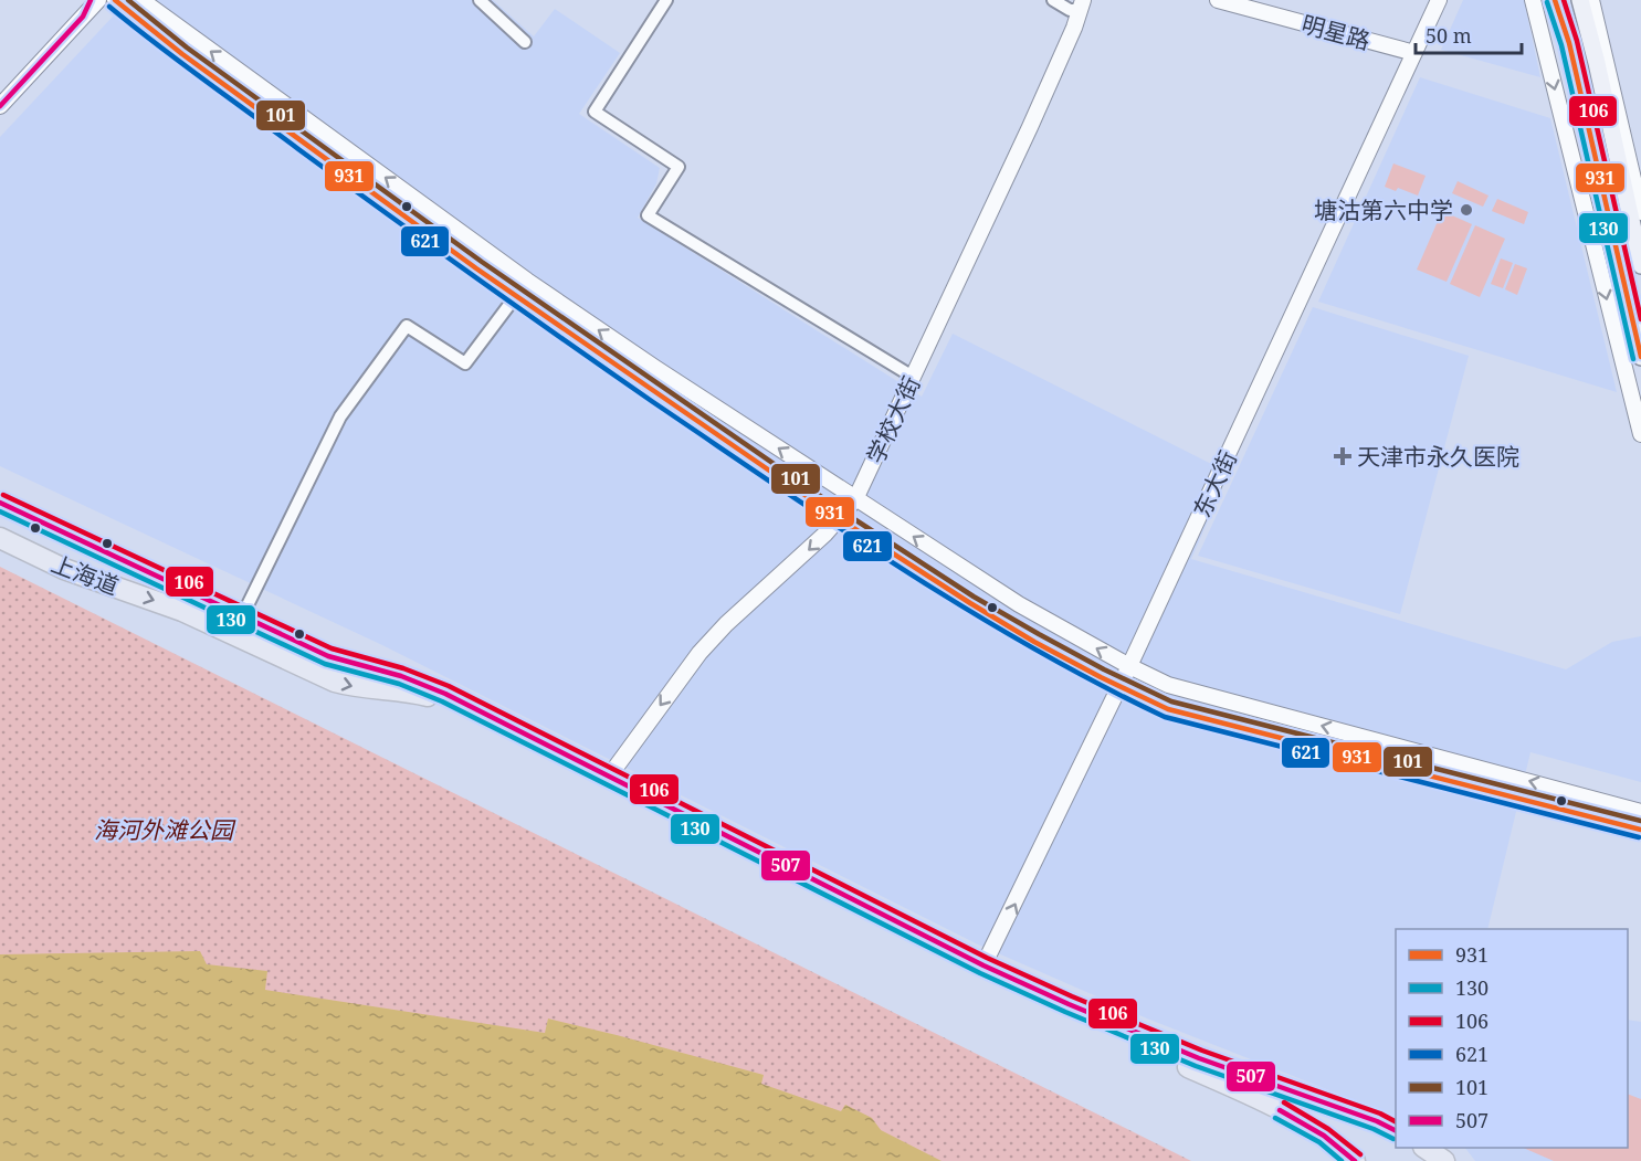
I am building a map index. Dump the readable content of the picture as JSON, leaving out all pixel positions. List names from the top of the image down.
{
  "streets": {
    "main road": ["上海道"],
    "street": ["明星路", "学校大街", "东大街"]
  },
  "crossings": [
    ["明星路", "东大街"],
    ["学校大街", "上海道"],
    ["东大街", "上海道"]
  ],
  "one_way": ["学校大街"],
  "parks": ["海河外滩公园"],
  "places": {
    "other": ["塘沽第六中学"],
    "health": ["天津市永久医院"]
  },
  "lines": [
    "transit line 931",
    "transit line 106",
    "transit line 101",
    "transit line 507",
    "transit line 130",
    "transit line 621"
  ],
  "legend": [
    "931",
    "130",
    "106",
    "621",
    "101",
    "507"
  ],
  "scale_bar": "50 m"
}
